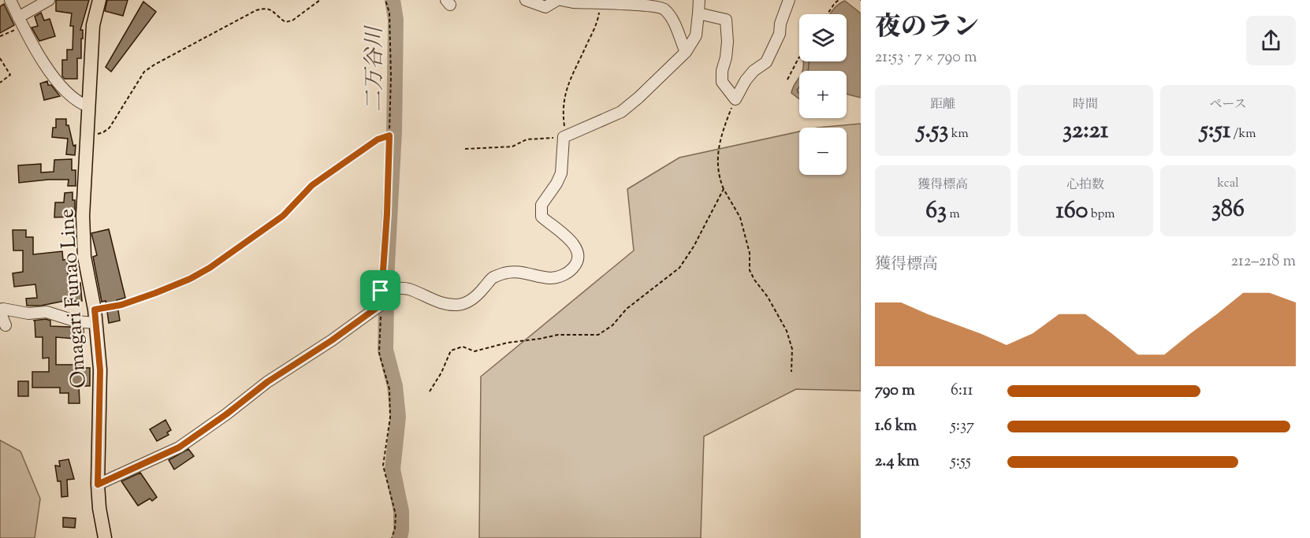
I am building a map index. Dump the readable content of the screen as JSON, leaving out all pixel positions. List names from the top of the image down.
{
  "streets": {
    "main road": ["Omagari Funao Line"]
  },
  "water": ["二万谷川"],
  "page": {
    "heading": ["夜のラン", "21:53 · 7 × 790 m"],
    "map_buttons": ["+", "−"],
    "stats": [
      ["距離", "5.53 km"],
      ["時間", "32:21"],
      ["ペース", "5:51 /km"],
      ["獲得標高", "63 m"],
      ["心拍数", "160 bpm"],
      ["kcal", "386"]
    ],
    "chart": ["獲得標高", "212–218 m"],
    "list": [
      {
        "name": "790 m",
        "note": "6:11"
      },
      {
        "name": "1.6 km",
        "note": "5:37"
      },
      {
        "name": "2.4 km",
        "note": "5:55"
      }
    ]
  }
}
